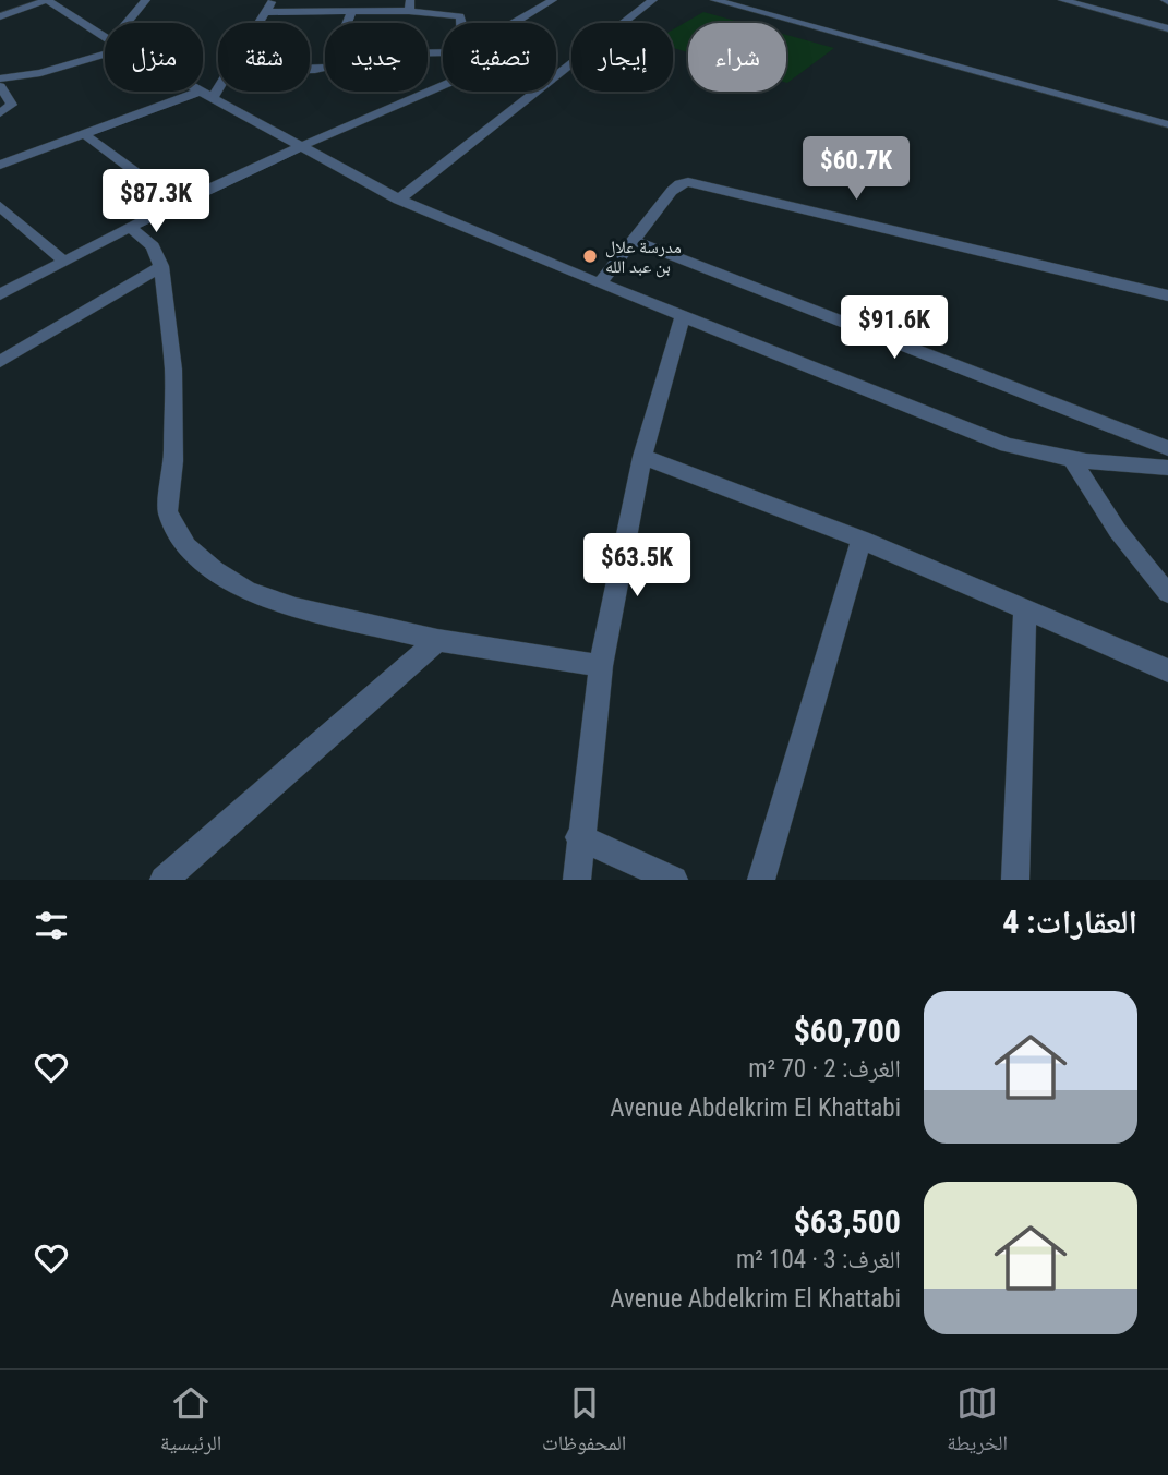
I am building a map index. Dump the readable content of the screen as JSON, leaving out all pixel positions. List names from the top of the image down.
{
  "places": ["مدرسة علال بن عبد الله"],
  "page": {
    "chip": [
      "شراء",
      "إيجار",
      "تصفية",
      "جديد",
      "شقة",
      "منزل"
    ],
    "price": [
      "$60.7K",
      "$87.3K",
      "$91.6K",
      "$63.5K"
    ],
    "heading": "العقارات: 4",
    "list": [
      {
        "name": "$60,700",
        "note": "الغرف: 2 · 70 m² · Avenue Abdelkrim El Khattabi"
      },
      {
        "name": "$63,500",
        "note": "الغرف: 3 · 104 m² · Avenue Abdelkrim El Khattabi"
      }
    ],
    "tabs": ["الخريطة", "المحفوظات", "الرئيسية"]
  }
}
